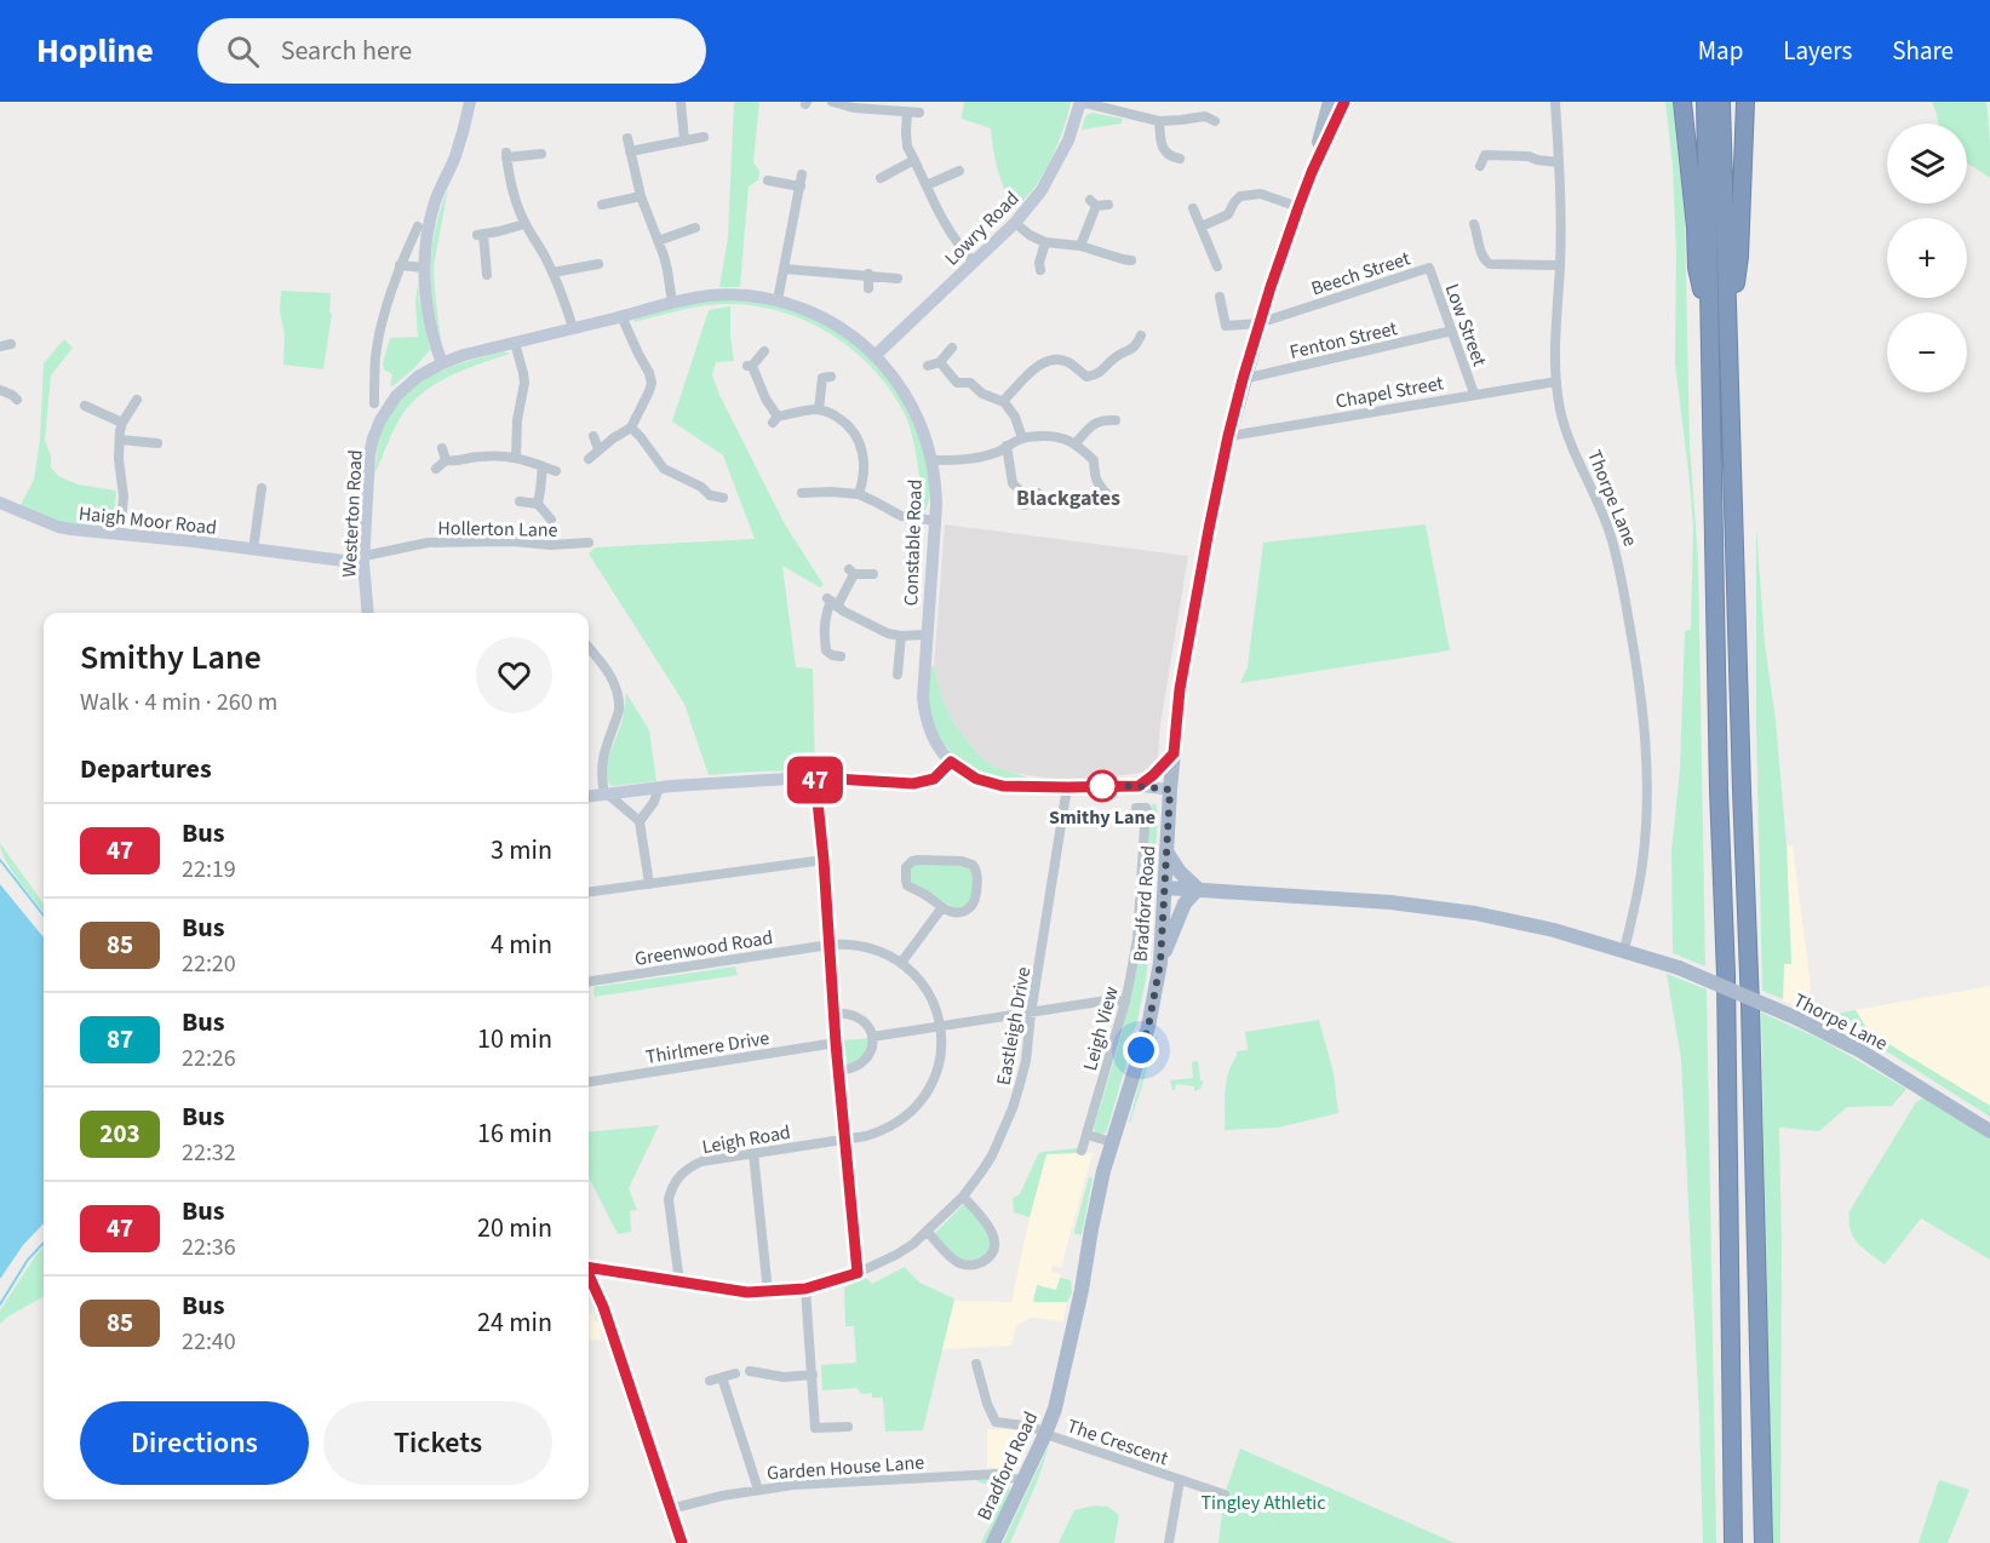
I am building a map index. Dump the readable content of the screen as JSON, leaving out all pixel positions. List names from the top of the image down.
{
  "streets": {
    "main road": ["Thorpe Lane", "Bradford Road"],
    "street": [
      "Lowry Road",
      "Beech Street",
      "Low Street",
      "Fenton Street",
      "Chapel Street",
      "Westerton Road",
      "Haigh Moor Road",
      "Hollerton Lane",
      "Constable Road",
      "Greenwood Road",
      "Eastleigh Drive",
      "Leigh View",
      "Thirlmere Drive",
      "Leigh Road",
      "The Crescent",
      "Garden House Lane"
    ]
  },
  "crossings": [
    ["Lowry Road", "Constable Road"],
    ["Beech Street", "Low Street"],
    ["Beech Street", "Bradford Road"],
    ["Low Street", "Fenton Street"],
    ["Low Street", "Chapel Street"],
    ["Fenton Street", "Bradford Road"],
    ["Chapel Street", "Thorpe Lane"],
    ["Chapel Street", "Bradford Road"],
    ["Thorpe Lane", "Bradford Road"],
    ["Westerton Road", "Haigh Moor Road"],
    ["Westerton Road", "Hollerton Lane"],
    ["Westerton Road", "Constable Road"],
    ["Haigh Moor Road", "Hollerton Lane"],
    ["Bradford Road", "The Crescent"],
    ["Bradford Road", "Garden House Lane"],
    ["Eastleigh Drive", "Leigh Road"]
  ],
  "districts": ["Blackgates"],
  "parks": ["Tingley Athletic"],
  "places": ["Smithy Lane"],
  "lines": ["bus line 47"],
  "page": {
    "header": "Hopline",
    "search": "Search here",
    "nav": ["Map", "Layers", "Share"],
    "on_map": "47",
    "map_buttons": ["+", "−"],
    "heading": [
      ["Smithy Lane", "Walk · 4 min · 260 m"],
      "Departures"
    ],
    "list": [
      {
        "mark": "47",
        "name": "Bus",
        "note": "22:19",
        "value": "3 min"
      },
      {
        "mark": "85",
        "name": "Bus",
        "note": "22:20",
        "value": "4 min"
      },
      {
        "mark": "87",
        "name": "Bus",
        "note": "22:26",
        "value": "10 min"
      },
      {
        "mark": "203",
        "name": "Bus",
        "note": "22:32",
        "value": "16 min"
      },
      {
        "mark": "47",
        "name": "Bus",
        "note": "22:36",
        "value": "20 min"
      },
      {
        "mark": "85",
        "name": "Bus",
        "note": "22:40",
        "value": "24 min"
      }
    ],
    "buttons": ["Directions", "Tickets"]
  }
}
